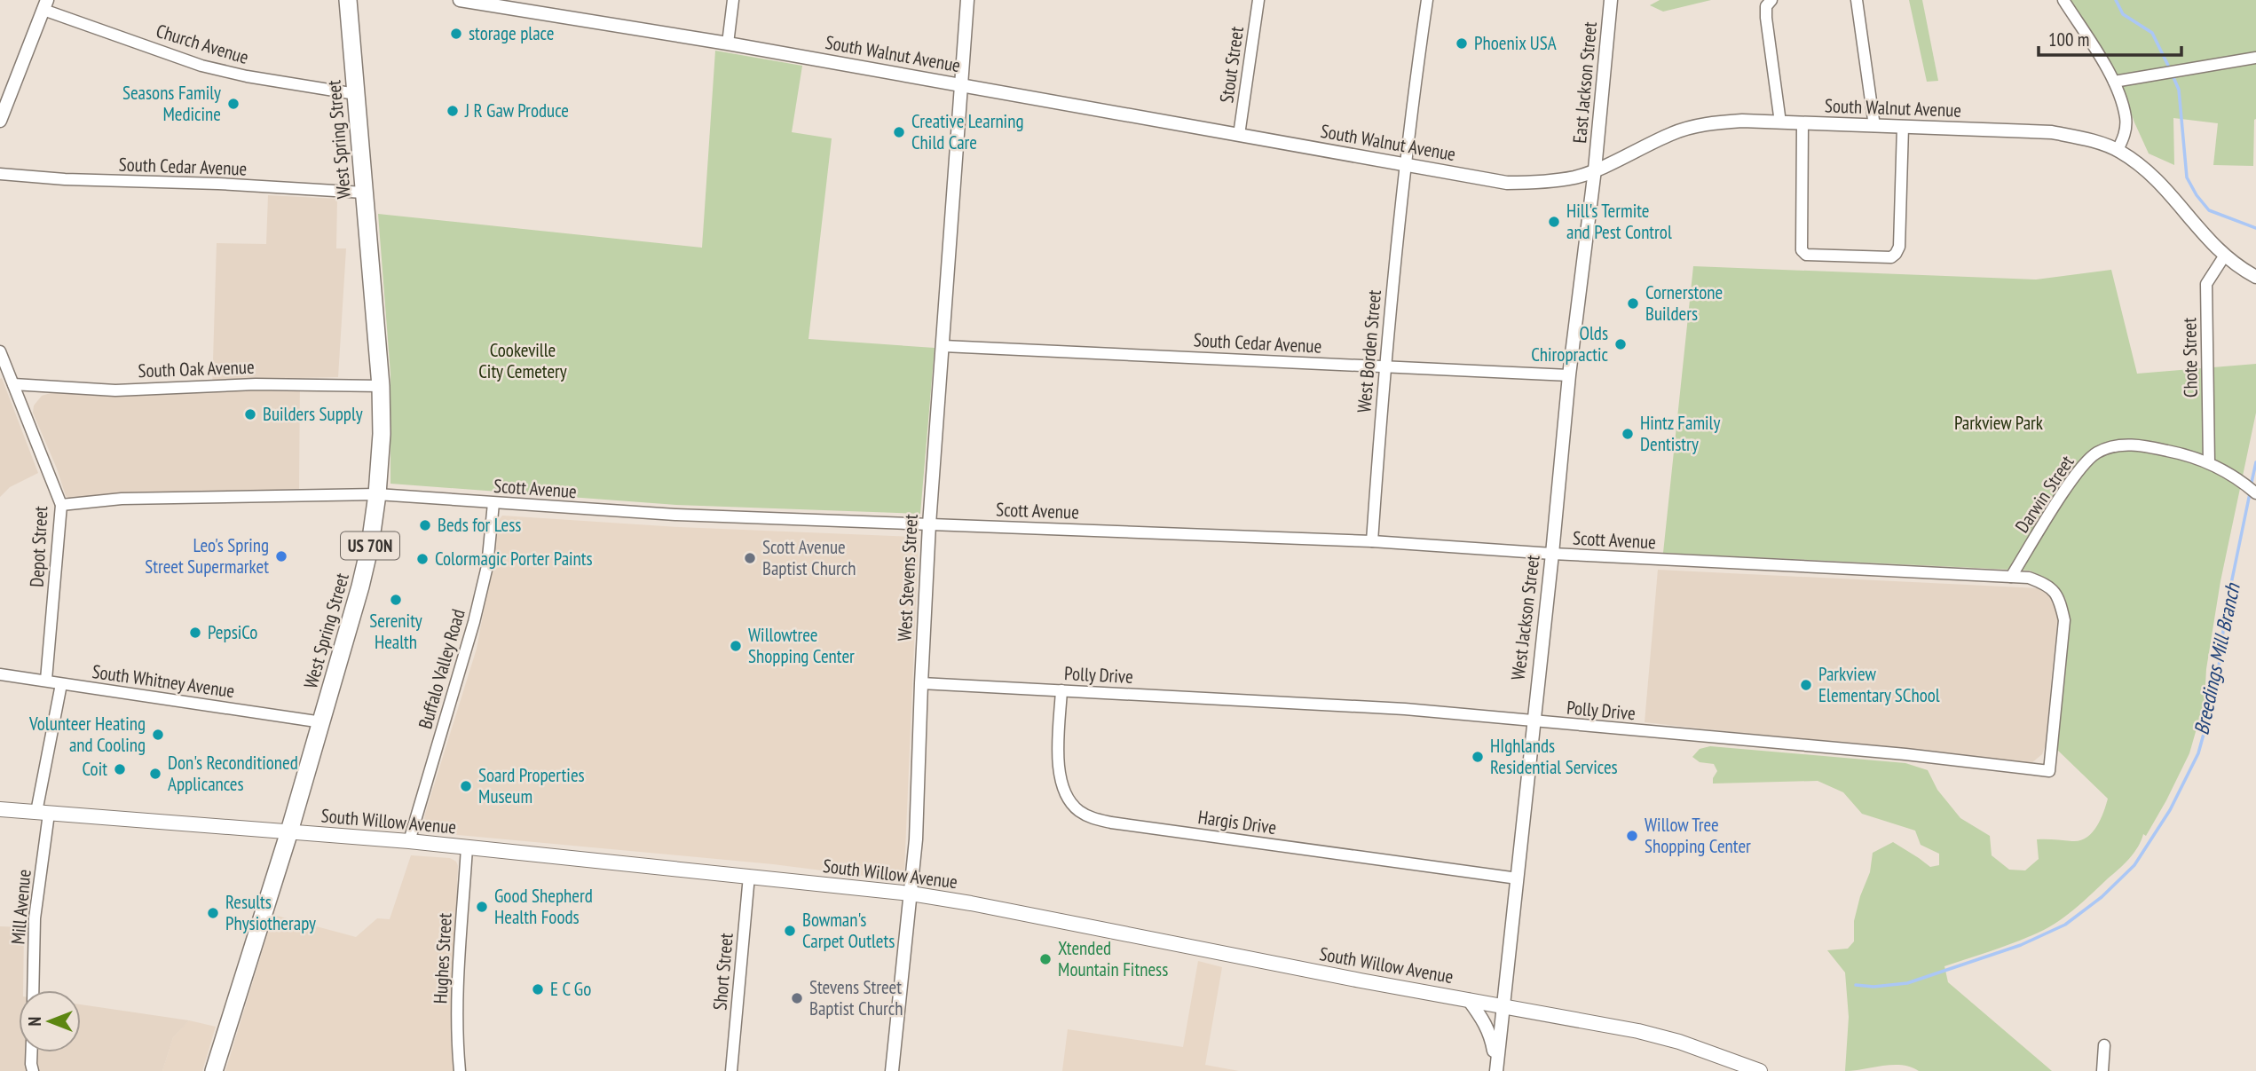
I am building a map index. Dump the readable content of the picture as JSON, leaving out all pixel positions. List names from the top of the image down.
{
  "streets": {
    "main road": ["West Spring Street", "US 70N", "South Willow Avenue"],
    "street": [
      "Church Avenue",
      "South Walnut Avenue",
      "Stout Street",
      "East Jackson Street",
      "South Cedar Avenue",
      "West Borden Street",
      "Chote Street",
      "South Oak Avenue",
      "Scott Avenue",
      "Darwin Street",
      "Depot Street",
      "West Stevens Street",
      "West Jackson Street",
      "Buffalo Valley Road",
      "Polly Drive",
      "South Whitney Avenue",
      "Hargis Drive",
      "Mill Avenue",
      "Hughes Street",
      "Short Street"
    ]
  },
  "crossings": [
    ["Church Avenue", "West Spring Street"],
    ["South Walnut Avenue", "Stout Street"],
    ["South Walnut Avenue", "East Jackson Street"],
    ["South Walnut Avenue", "West Borden Street"],
    ["South Walnut Avenue", "Chote Street"],
    ["South Walnut Avenue", "West Stevens Street"],
    ["South Walnut Avenue", "West Jackson Street"],
    ["East Jackson Street", "West Jackson Street"],
    ["West Spring Street", "South Cedar Avenue"],
    ["West Spring Street", "South Oak Avenue"],
    ["West Spring Street", "Scott Avenue"],
    ["West Spring Street", "South Whitney Avenue"],
    ["West Spring Street", "South Willow Avenue"],
    ["South Cedar Avenue", "West Borden Street"],
    ["South Cedar Avenue", "West Stevens Street"],
    ["South Cedar Avenue", "West Jackson Street"],
    ["West Borden Street", "Scott Avenue"],
    ["Chote Street", "Darwin Street"],
    ["South Oak Avenue", "Depot Street"],
    ["Scott Avenue", "Darwin Street"],
    ["Scott Avenue", "Depot Street"],
    ["Scott Avenue", "West Stevens Street"],
    ["Scott Avenue", "West Jackson Street"],
    ["Scott Avenue", "Buffalo Valley Road"],
    ["Scott Avenue", "Polly Drive"],
    ["Darwin Street", "Polly Drive"],
    ["Depot Street", "South Whitney Avenue"],
    ["West Stevens Street", "Polly Drive"],
    ["West Stevens Street", "South Willow Avenue"],
    ["West Jackson Street", "Polly Drive"],
    ["West Jackson Street", "South Willow Avenue"],
    ["West Jackson Street", "Hargis Drive"],
    ["Buffalo Valley Road", "South Willow Avenue"],
    ["Polly Drive", "Hargis Drive"],
    ["South Willow Avenue", "Mill Avenue"],
    ["South Willow Avenue", "Hughes Street"],
    ["South Willow Avenue", "Short Street"]
  ],
  "water": ["Breedings Mill Branch"],
  "parks": ["Cookeville City Cemetery", "Parkview Park"],
  "places": [
    "storage place",
    "Phoenix USA",
    "Seasons Family Medicine",
    "J R Gaw Produce",
    "Creative Learning Child Care",
    "Hill's Termite and Pest Control",
    "Cornerstone Builders",
    "Olds Chiropractic",
    "Builders Supply",
    "Hintz Family Dentistry",
    "Beds for Less",
    "Leo's Spring Street Supermarket",
    "Scott Avenue Baptist Church",
    "Colormagic Porter Paints",
    "Serenity Health",
    "PepsiCo",
    "Willowtree Shopping Center",
    "Parkview Elementary SChool",
    "Volunteer Heating and Cooling",
    "HIghlands Residential Services",
    "Coit",
    "Don's Reconditioned Applicances",
    "Soard Properties Museum",
    "Willow Tree Shopping Center",
    "Good Shepherd Health Foods",
    "Results Physiotherapy",
    "Bowman's Carpet Outlets",
    "Xtended Mountain Fitness",
    "E C Go",
    "Stevens Street Baptist Church"
  ],
  "scale_bar": "100 m",
  "north": "left"
}
